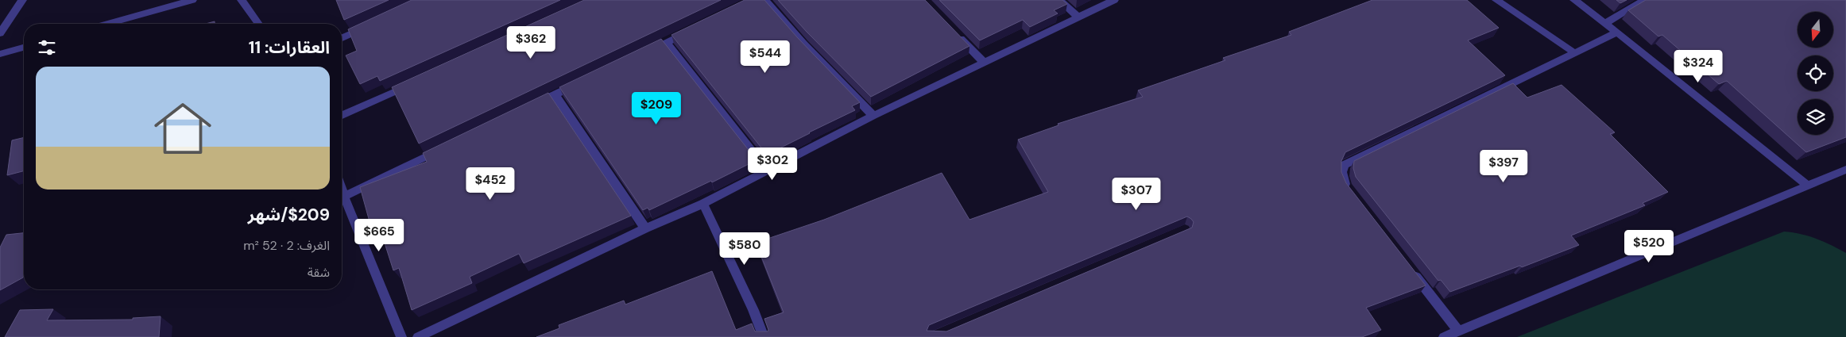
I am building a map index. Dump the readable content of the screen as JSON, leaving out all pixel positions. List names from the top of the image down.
{
  "north": "bottom",
  "page": {
    "heading": "العقارات: 11",
    "price": [
      "$362",
      "$544",
      "$324",
      "$209",
      "$302",
      "$397",
      "$452",
      "$307",
      "$665",
      "$520",
      "$580"
    ],
    "list": [
      {
        "name": "$209/شهر",
        "note": "الغرف: 2 · 52 m² · شقة"
      }
    ]
  }
}
